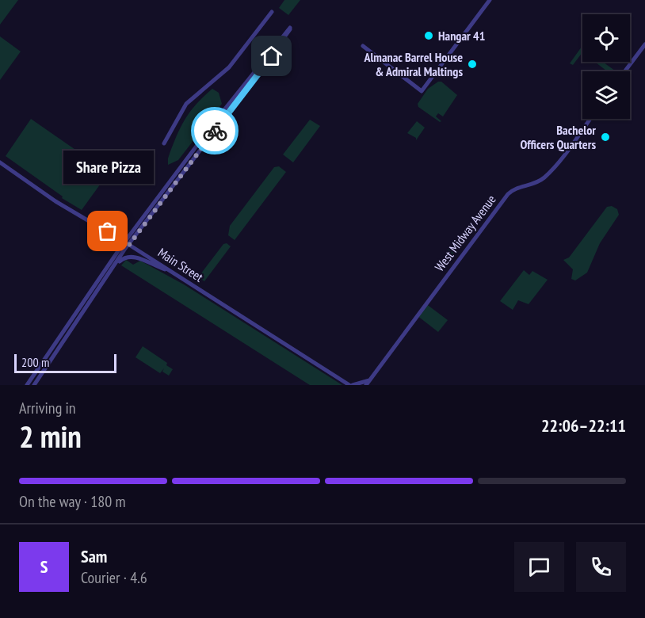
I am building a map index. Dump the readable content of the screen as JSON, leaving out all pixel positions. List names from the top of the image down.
{
  "streets": {
    "street": ["West Midway Avenue", "Main Street"]
  },
  "places": [
    "Hangar 41",
    "Almanac Barrel House & Admiral Maltings",
    "Bachelor Officers Quarters",
    "Share Pizza"
  ],
  "scale_bar": "200 m",
  "page": {
    "bubble": "Share Pizza",
    "scale": "200 m",
    "heading": ["2 min", "Arriving in", "22:06–22:11"],
    "panel": ["Sam", "Courier · 4.6"],
    "bar": "On the way · 180 m",
    "round": "S"
  }
}
